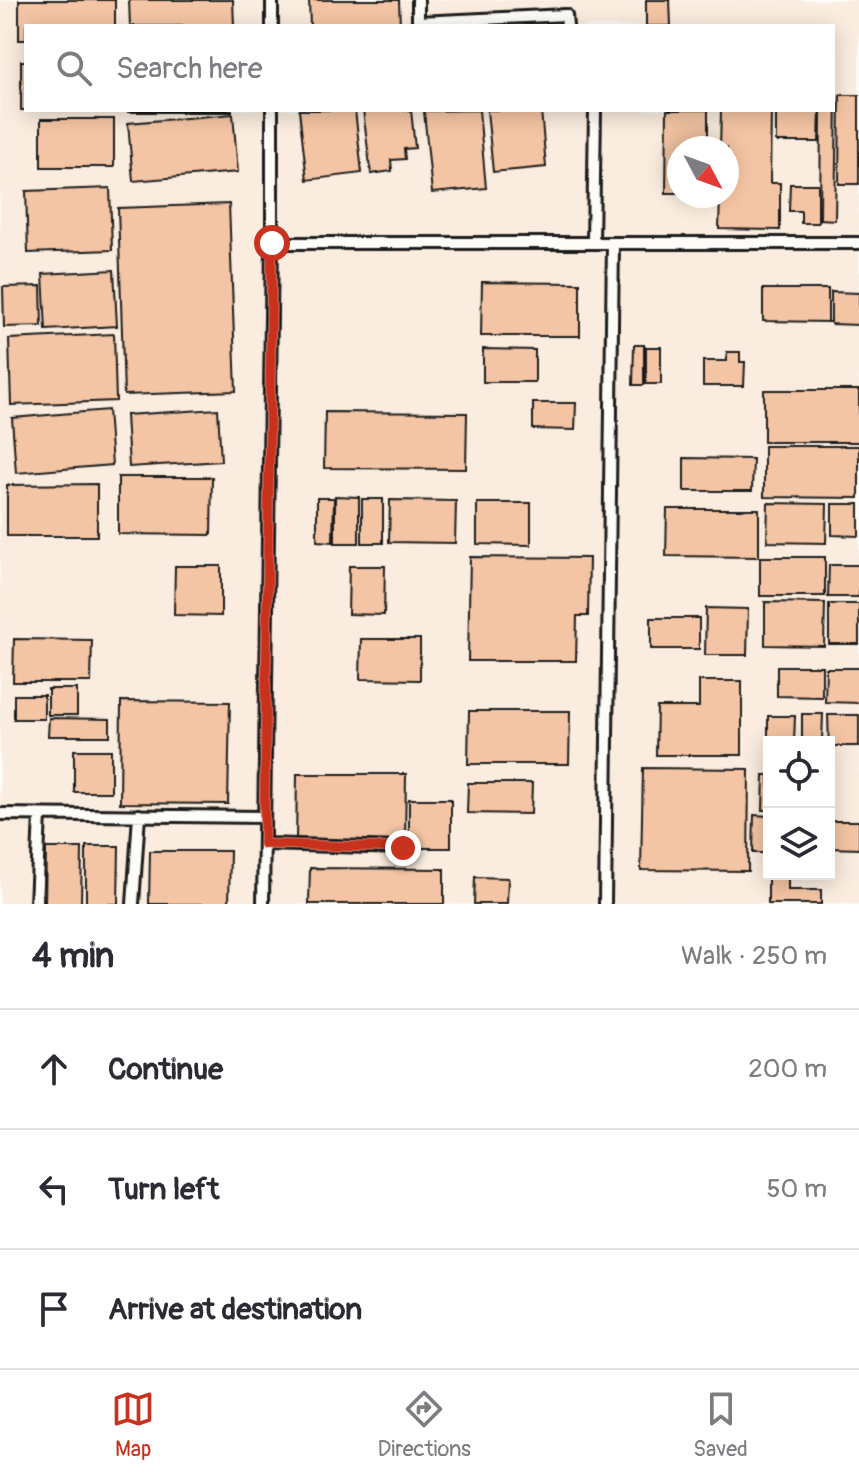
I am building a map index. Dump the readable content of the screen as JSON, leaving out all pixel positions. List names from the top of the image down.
{
  "north": "bottom right",
  "page": {
    "search": "Search here",
    "heading": ["4 min", "Walk · 250 m"],
    "list": [
      ["Continue", "200 m"],
      ["Turn left", "50 m"],
      "Arrive at destination"
    ],
    "nav": ["Map", "Directions", "Saved"]
  }
}
